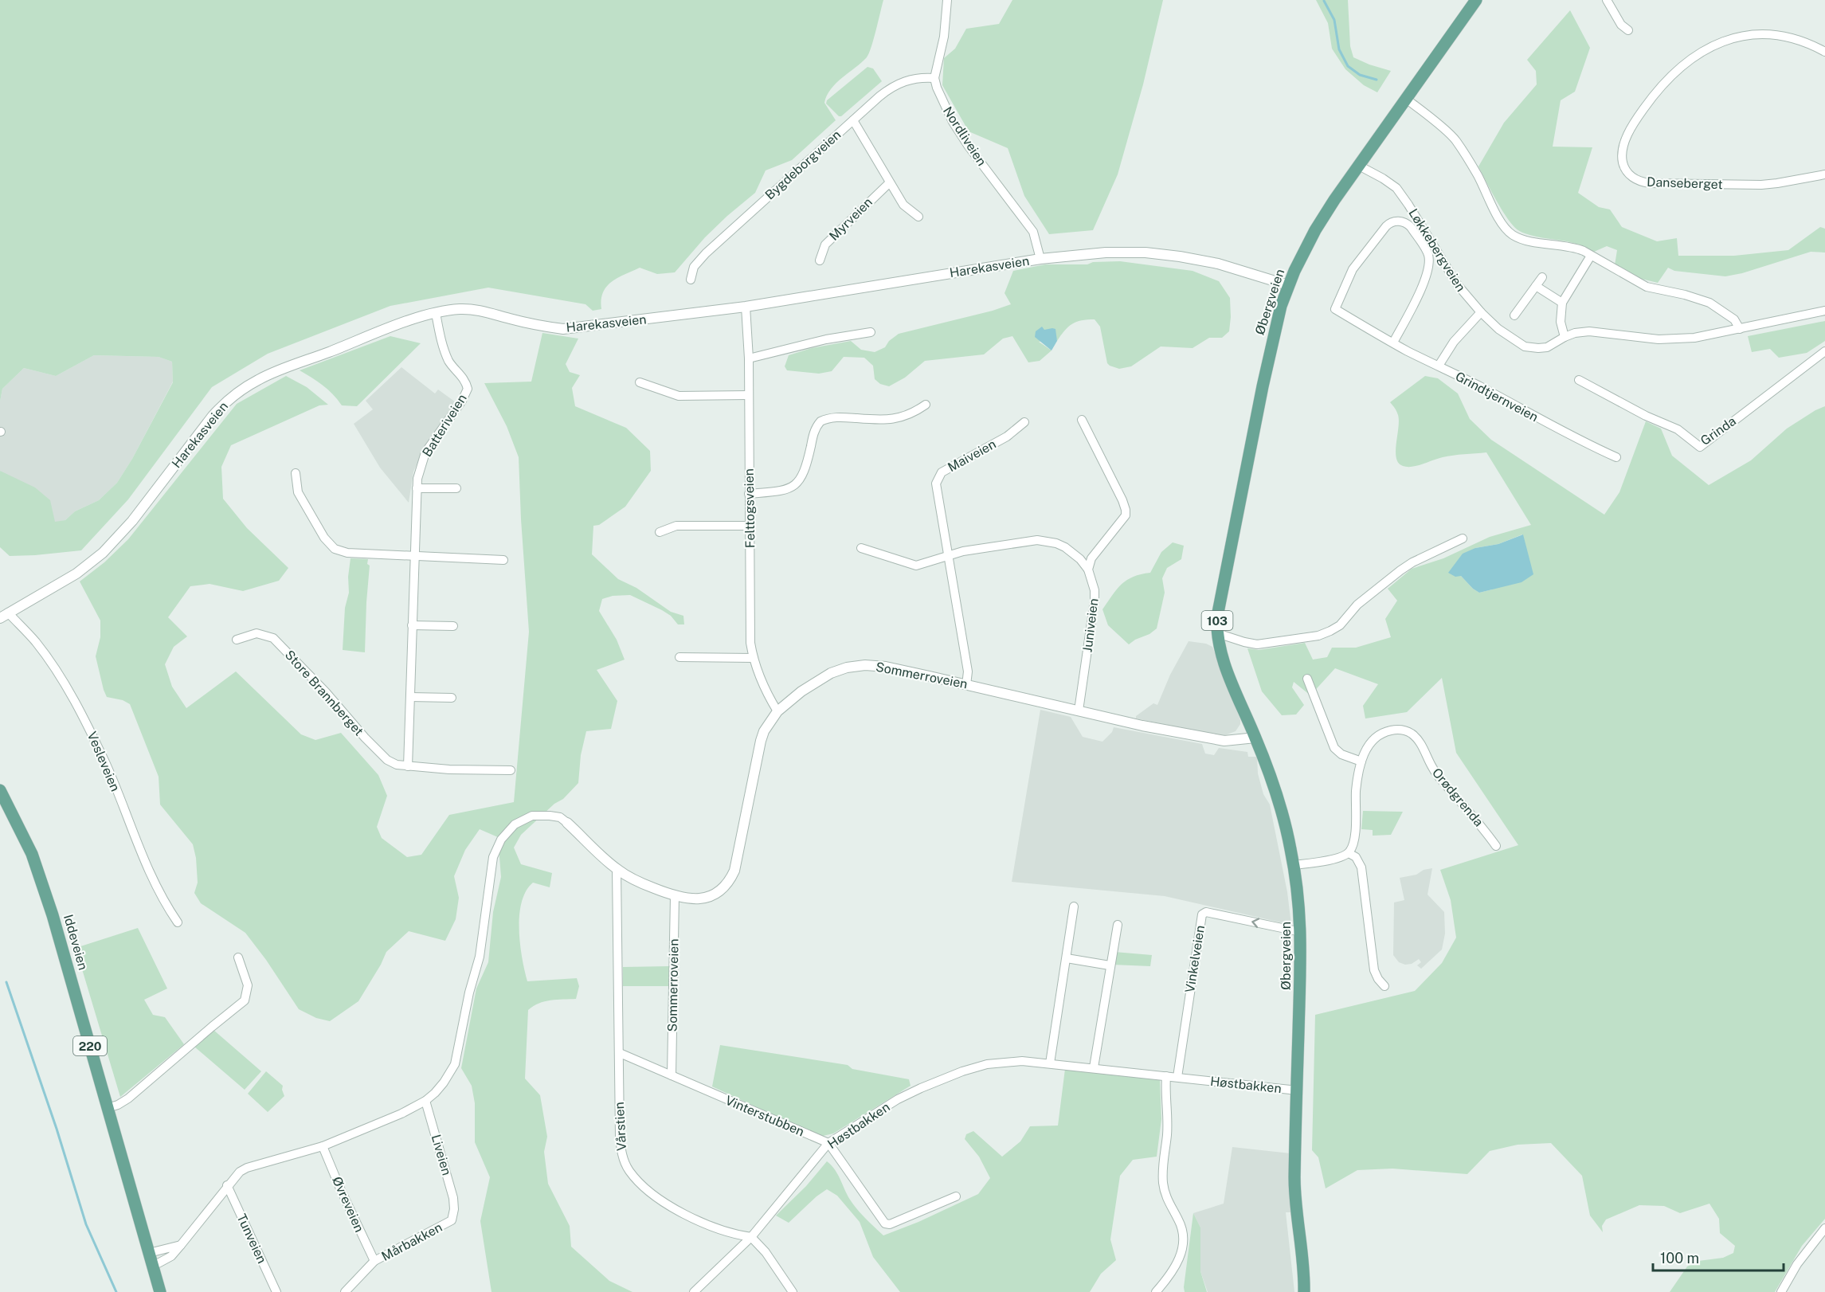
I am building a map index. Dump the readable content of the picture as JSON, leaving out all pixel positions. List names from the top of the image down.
{
  "streets": {
    "main road": [
      "Øbergveien",
      "103",
      "Iddeveien",
      "220"
    ],
    "street": [
      "Nordliveien",
      "Bygdeborgveien",
      "Danseberget",
      "Myrveien",
      "Løkkebergveien",
      "Harekasveien",
      "Grindtjernveien",
      "Batteriveien",
      "Grinda",
      "Maiveien",
      "Felttogsveien",
      "Juniveien",
      "Sommerroveien",
      "Store Brannberget",
      "Vesleveien",
      "Orødgrenda",
      "Vinkelveien",
      "Høstbakken",
      "Vinterstubben",
      "Vårstien",
      "Liveien",
      "Øvreveien",
      "Tunveien",
      "Mårbakken"
    ]
  },
  "crossings": [
    ["Nordliveien", "Bygdeborgveien"],
    ["Nordliveien", "Harekasveien"],
    ["Løkkebergveien", "Øbergveien"],
    ["Løkkebergveien", "Grindtjernveien"],
    ["Harekasveien", "Øbergveien"],
    ["Harekasveien", "Batteriveien"],
    ["Harekasveien", "Felttogsveien"],
    ["Harekasveien", "Vesleveien"],
    ["Øbergveien", "Sommerroveien"],
    ["Øbergveien", "Vinkelveien"],
    ["Øbergveien", "Høstbakken"],
    ["Batteriveien", "Store Brannberget"],
    ["Maiveien", "Sommerroveien"],
    ["Felttogsveien", "Sommerroveien"],
    ["Juniveien", "Sommerroveien"],
    ["Sommerroveien", "Vinterstubben"],
    ["Sommerroveien", "Vårstien"],
    ["Vinkelveien", "Høstbakken"],
    ["Høstbakken", "Vinterstubben"],
    ["Høstbakken", "Vårstien"],
    ["Vinterstubben", "Vårstien"],
    ["Liveien", "Mårbakken"],
    ["Øvreveien", "Mårbakken"]
  ],
  "scale_bar": "100 m"
}
